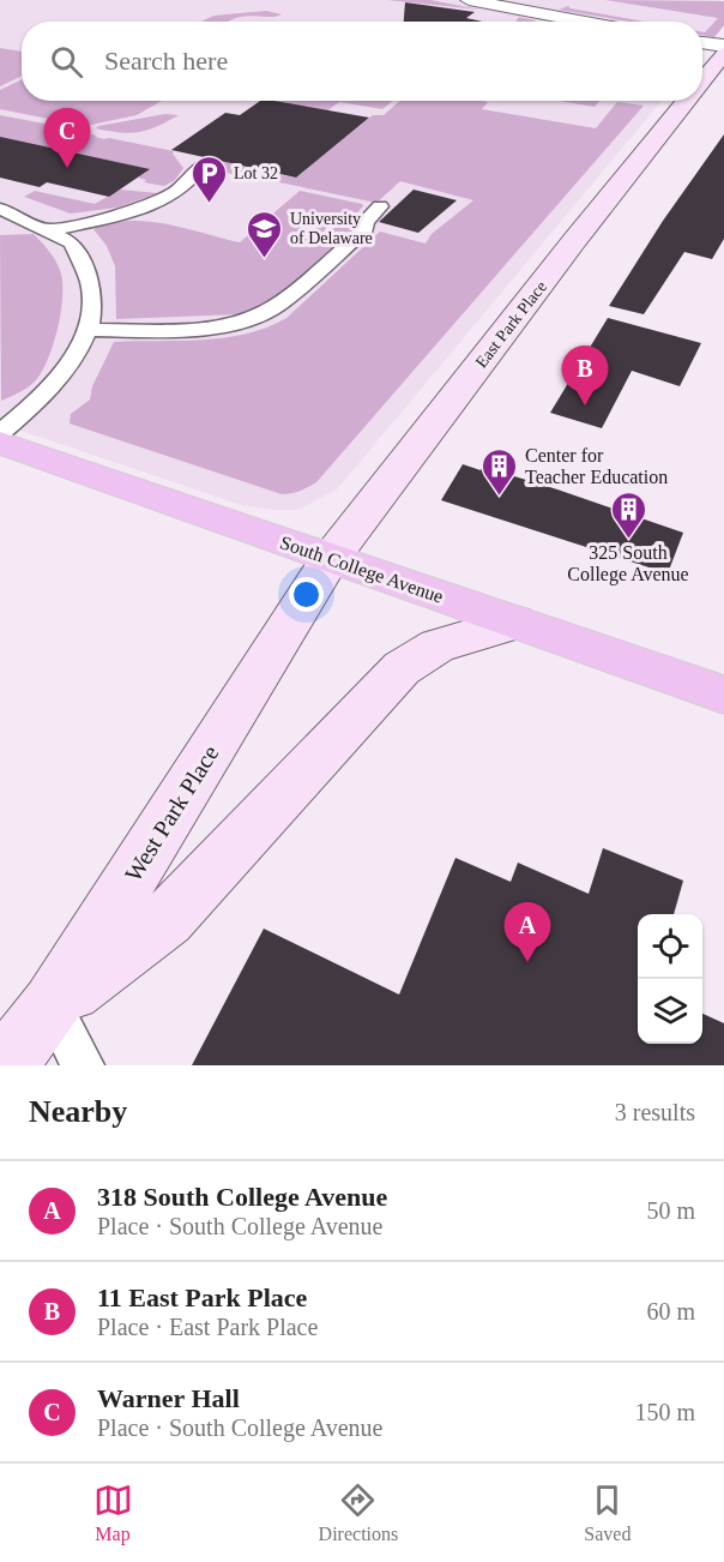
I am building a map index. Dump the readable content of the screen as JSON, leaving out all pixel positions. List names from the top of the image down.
{
  "streets": {
    "main road": ["South College Avenue"],
    "street": ["East Park Place", "West Park Place"]
  },
  "crossings": [
    ["East Park Place", "South College Avenue"],
    ["East Park Place", "West Park Place"],
    ["South College Avenue", "West Park Place"]
  ],
  "places": {
    "parking": ["Lot 32"],
    "school or university": ["University of Delaware"],
    "building": ["Center for Teacher Education", "325 South College Avenue"]
  },
  "page": {
    "search": "Search here",
    "pins": ["C", "B", "A"],
    "heading": ["Nearby", "3 results"],
    "list": [
      {
        "mark": "A",
        "name": "318 South College Avenue",
        "note": "Place · South College Avenue",
        "value": "50 m"
      },
      {
        "mark": "B",
        "name": "11 East Park Place",
        "note": "Place · East Park Place",
        "value": "60 m"
      },
      {
        "mark": "C",
        "name": "Warner Hall",
        "note": "Place · South College Avenue",
        "value": "150 m"
      }
    ],
    "nav": ["Map", "Directions", "Saved"]
  }
}
